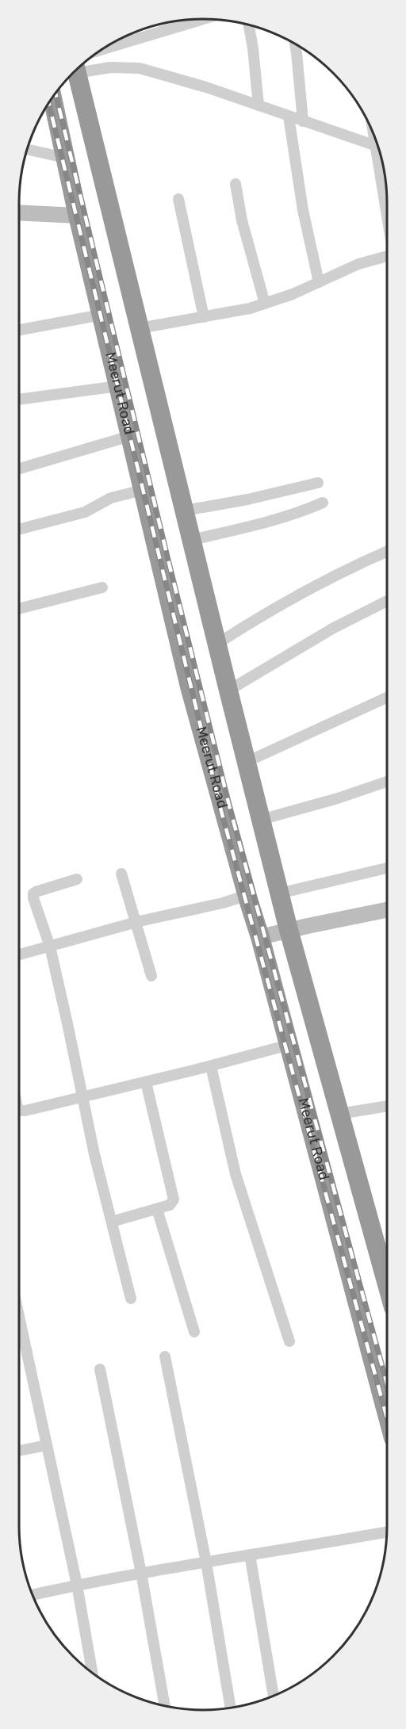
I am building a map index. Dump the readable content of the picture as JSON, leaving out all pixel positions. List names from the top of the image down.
{
  "streets": {
    "highway": ["Meerut Road"]
  }
}
